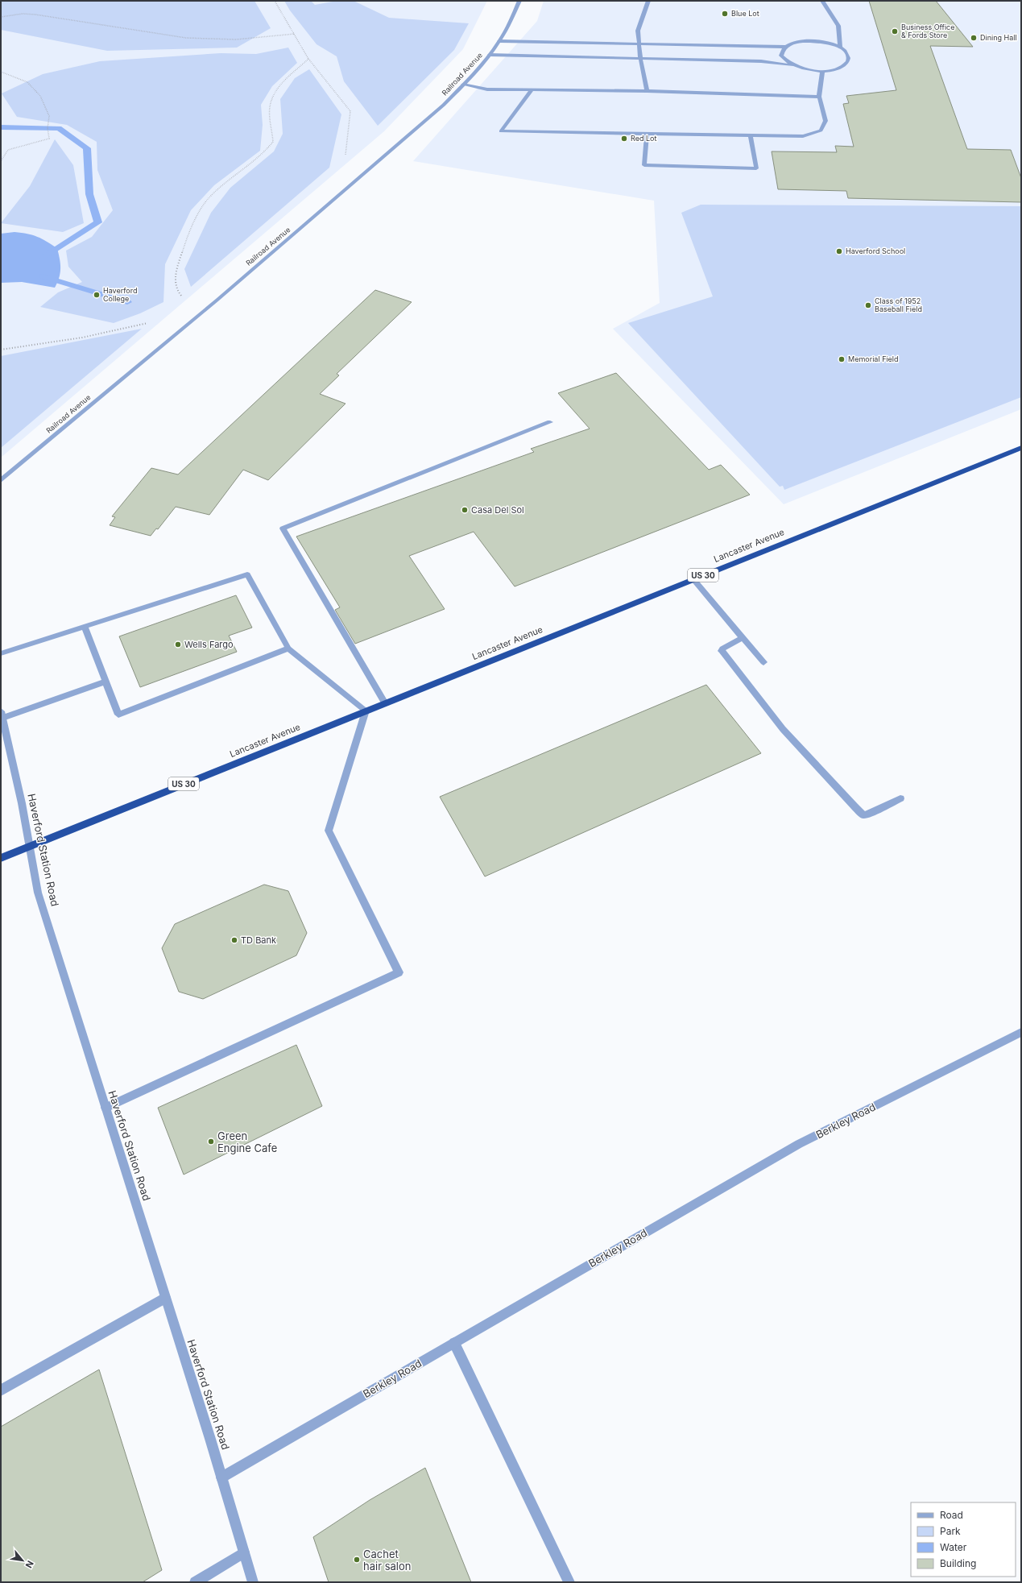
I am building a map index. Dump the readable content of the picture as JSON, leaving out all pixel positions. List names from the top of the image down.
{
  "streets": {
    "highway": ["Lancaster Avenue", "US 30"],
    "street": ["Railroad Avenue", "Haverford Station Road", "Berkley Road"]
  },
  "crossings": [
    ["Lancaster Avenue", "Haverford Station Road"],
    ["Haverford Station Road", "Berkley Road"]
  ],
  "places": [
    "Blue Lot",
    "Business Office & Fords Store",
    "Dining Hall",
    "Red Lot",
    "Haverford School",
    "Haverford College",
    "Class of 1952 Baseball Field",
    "Memorial Field",
    "Casa Del Sol",
    "Wells Fargo",
    "TD Bank",
    "Green Engine Cafe",
    "Cachet hair salon"
  ],
  "legend": [
    "Road",
    "Park",
    "Water",
    "Building"
  ],
  "north": "bottom right"
}
